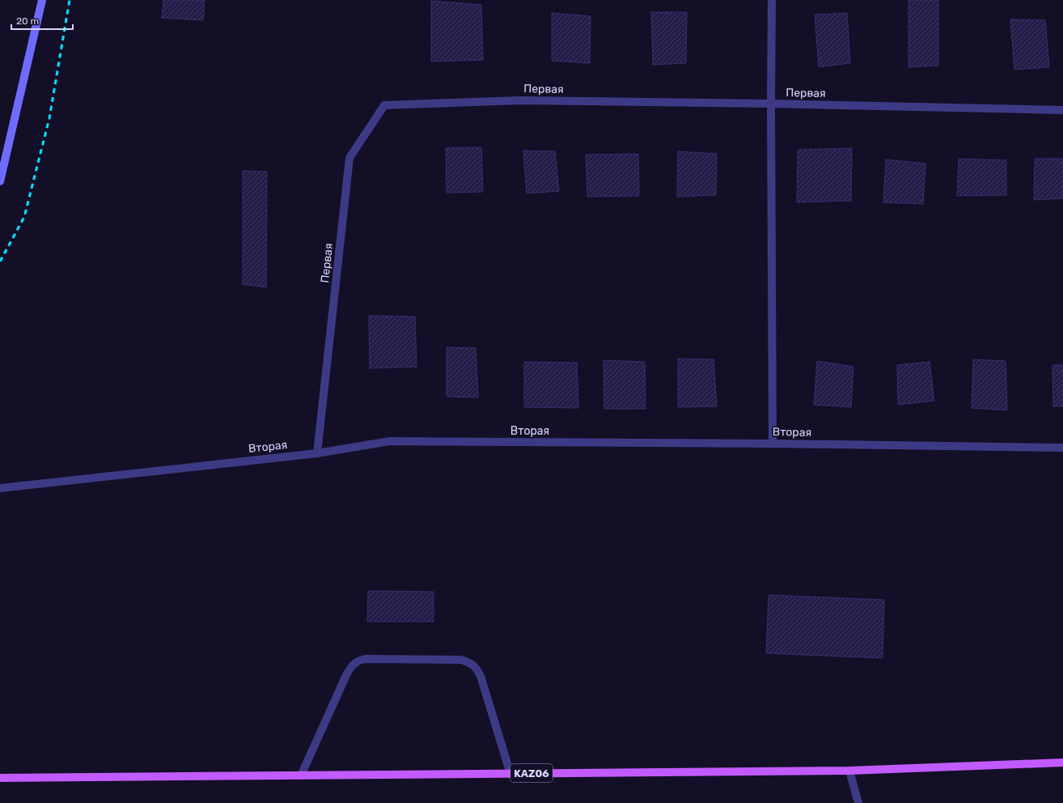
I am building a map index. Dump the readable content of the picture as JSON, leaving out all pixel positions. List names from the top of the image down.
{
  "streets": {
    "main road": ["KАZ06"],
    "street": ["Первая", "Вторая"]
  },
  "crossings": [
    ["Первая", "Вторая"]
  ],
  "scale_bar": "20 m"
}
